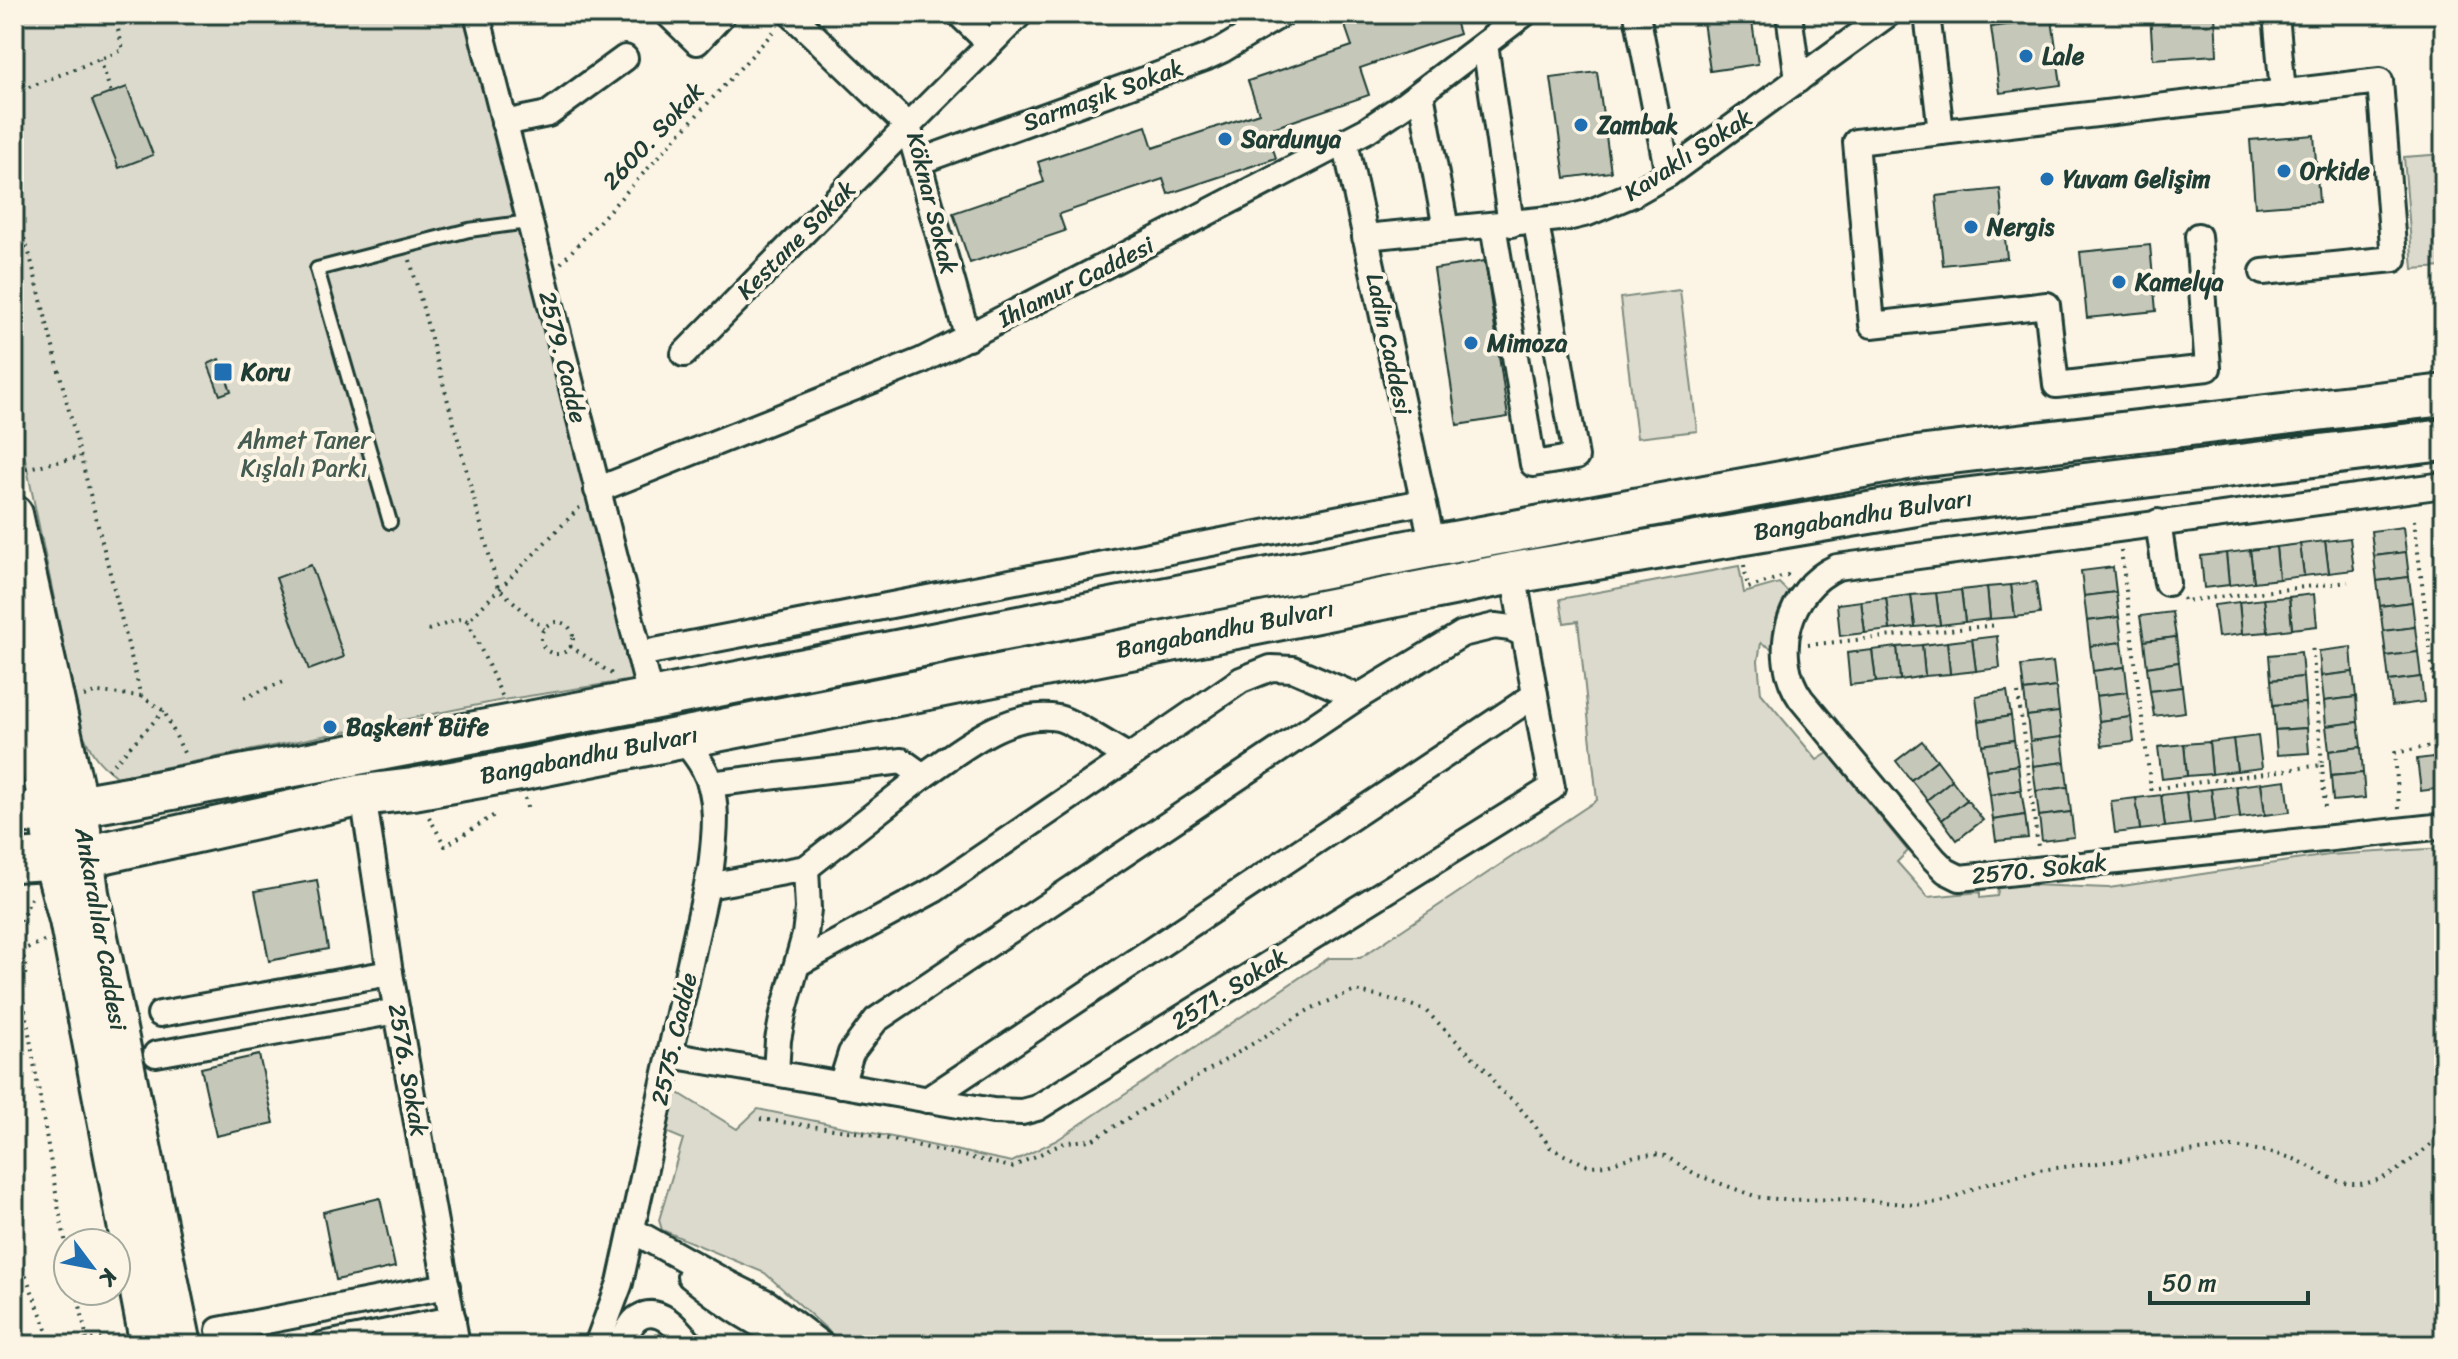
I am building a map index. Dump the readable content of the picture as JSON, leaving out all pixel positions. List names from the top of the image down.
{
  "streets": {
    "main road": ["Bangabandhu Bulvarı", "Ankaralılar Caddesi"],
    "street": [
      "Sarmaşık Sokak",
      "Kavaklı Sokak",
      "Köknar Sokak",
      "Kestane Sokak",
      "Ihlamur Caddesi",
      "Ladin Caddesi",
      "2579. Cadde",
      "2570. Sokak",
      "2571. Sokak",
      "2575. Cadde",
      "2576. Sokak"
    ],
    "path": ["2600. Sokak"]
  },
  "crossings": [
    ["Sarmaşık Sokak", "Köknar Sokak"],
    ["2600. Sokak", "2579. Cadde"],
    ["Kavaklı Sokak", "Ladin Caddesi"],
    ["Köknar Sokak", "Kestane Sokak"],
    ["Köknar Sokak", "Ihlamur Caddesi"],
    ["Ihlamur Caddesi", "Ladin Caddesi"],
    ["Ihlamur Caddesi", "2579. Cadde"],
    ["Ladin Caddesi", "Bangabandhu Bulvarı"],
    ["2579. Cadde", "Bangabandhu Bulvarı"],
    ["Bangabandhu Bulvarı", "Ankaralılar Caddesi"],
    ["Bangabandhu Bulvarı", "2571. Sokak"],
    ["Bangabandhu Bulvarı", "2575. Cadde"],
    ["Bangabandhu Bulvarı", "2576. Sokak"],
    ["2571. Sokak", "2575. Cadde"]
  ],
  "parks": ["Ahmet Taner Kışlalı Parkı"],
  "places": {
    "other": [
      "Lale",
      "Zambak",
      "Sardunya",
      "Orkide",
      "Yuvam Gelişim",
      "Nergis",
      "Kamelya",
      "Mimoza",
      "Başkent Büfe"
    ],
    "transit": ["Koru"]
  },
  "scale_bar": "50 m",
  "north": "bottom right"
}
